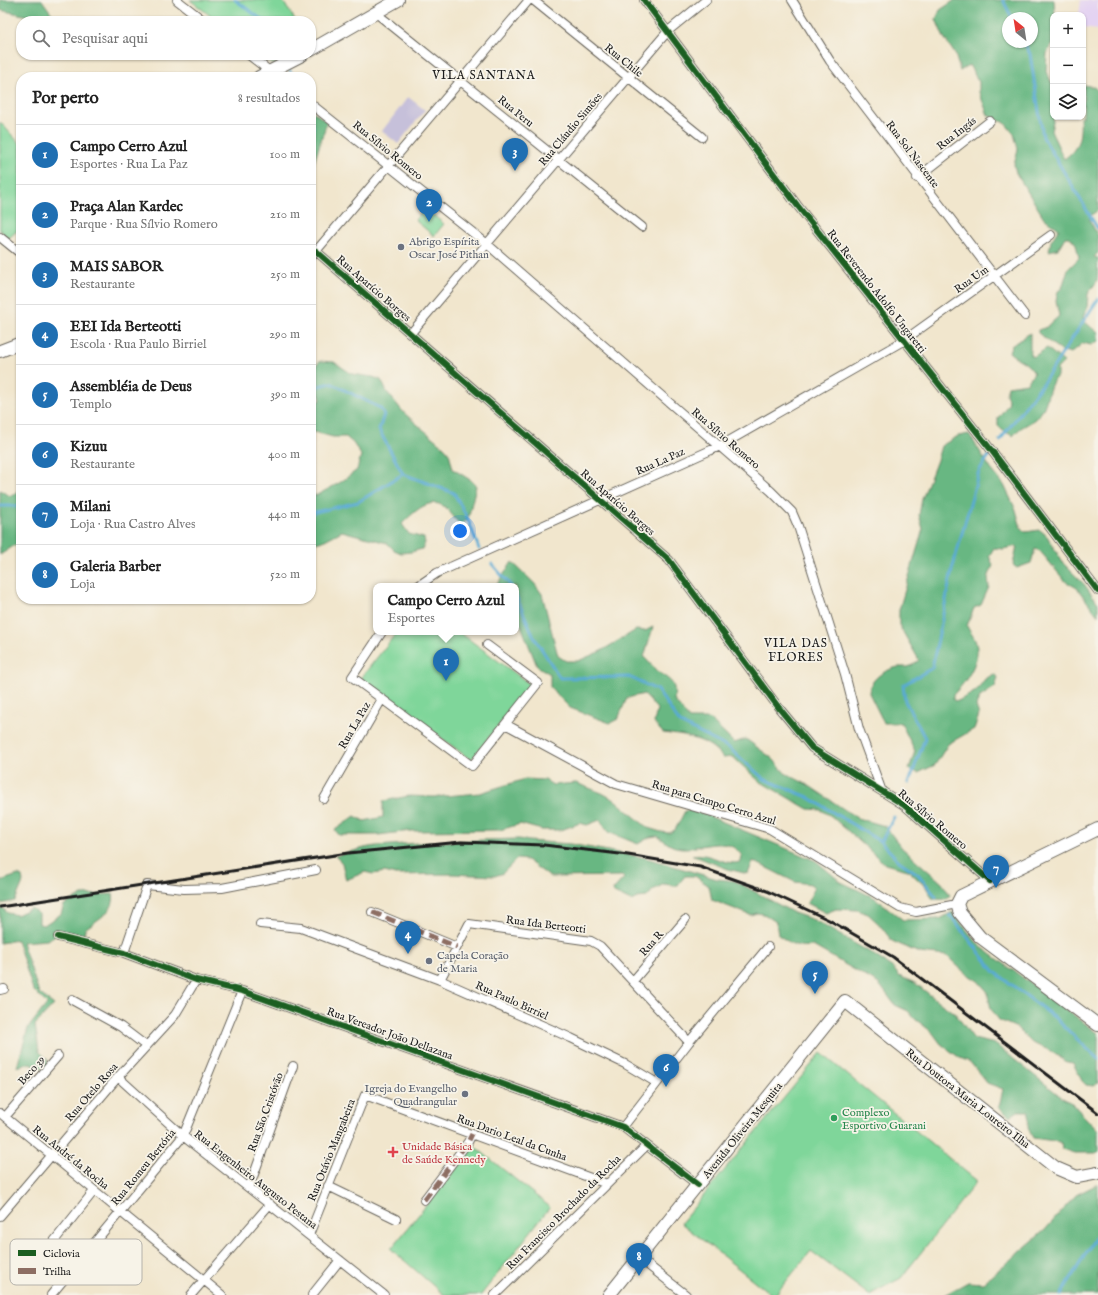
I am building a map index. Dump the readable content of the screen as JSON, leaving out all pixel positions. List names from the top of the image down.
{
  "streets": {
    "street": [
      "Rua Chile",
      "Rua Peru",
      "Rua Cláudio Simões",
      "Rua Ingás",
      "Rua Sílvio Romero",
      "Rua Sol Nascente",
      "Rua Um",
      "Rua Aparício Borges",
      "Rua Reverendo Adolfo Ungaretti",
      "Rua La Paz",
      "Rua para Campo Cerro Azul",
      "Rua Ida Berteotti",
      "Rua R",
      "Rua Paulo Birriel",
      "Rua Vereador João Dellazana",
      "Beco 39",
      "Rua Otelo Rosa",
      "Rua Doutora Maria Loureiro Ilha",
      "Rua São Cristóvão",
      "Avenida Oliveira Mesquita",
      "Rua Dario Leal da Cunha",
      "Rua Otávio Mangabeira",
      "Rua André da Rocha",
      "Rua Romeu Bertória",
      "Rua Engenheiro Augusto Pestana",
      "Rua Francisco Brochado da Rocha"
    ]
  },
  "crossings": [
    ["Rua Chile", "Rua Cláudio Simões"],
    ["Rua Peru", "Rua Cláudio Simões"],
    ["Rua Cláudio Simões", "Rua Sílvio Romero"],
    ["Rua Cláudio Simões", "Rua Aparício Borges"],
    ["Rua Cláudio Simões", "Rua Reverendo Adolfo Ungaretti"],
    ["Rua Ingás", "Rua Sol Nascente"],
    ["Rua Sílvio Romero", "Rua Aparício Borges"],
    ["Rua Sílvio Romero", "Rua La Paz"],
    ["Rua Sol Nascente", "Rua Um"],
    ["Rua Um", "Rua Reverendo Adolfo Ungaretti"],
    ["Rua Um", "Rua La Paz"],
    ["Rua Aparício Borges", "Rua La Paz"],
    ["Rua Reverendo Adolfo Ungaretti", "Rua La Paz"],
    ["Rua Ida Berteotti", "Rua R"],
    ["Rua Ida Berteotti", "Rua Paulo Birriel"],
    ["Rua Vereador João Dellazana", "Rua Otelo Rosa"],
    ["Rua Vereador João Dellazana", "Avenida Oliveira Mesquita"],
    ["Rua Vereador João Dellazana", "Rua Romeu Bertória"],
    ["Rua Vereador João Dellazana", "Rua Francisco Brochado da Rocha"],
    ["Beco 39", "Rua André da Rocha"],
    ["Rua Otelo Rosa", "Rua André da Rocha"],
    ["Rua Otelo Rosa", "Rua Engenheiro Augusto Pestana"],
    ["Rua Doutora Maria Loureiro Ilha", "Avenida Oliveira Mesquita"],
    ["Rua São Cristóvão", "Rua Engenheiro Augusto Pestana"],
    ["Rua Dario Leal da Cunha", "Rua Otávio Mangabeira"],
    ["Rua Dario Leal da Cunha", "Rua Francisco Brochado da Rocha"],
    ["Rua Otávio Mangabeira", "Rua Engenheiro Augusto Pestana"],
    ["Rua André da Rocha", "Rua Romeu Bertória"],
    ["Rua Romeu Bertória", "Rua Engenheiro Augusto Pestana"]
  ],
  "districts": ["VILA SANTANA", "VILA DAS FLORES"],
  "places": {
    "other": [
      "Abrigo Espírita Oscar José Pithan",
      "Capela Coração de Maria",
      "Igreja do Evangelho Quadrangular",
      "Complexo Esportivo Guarani"
    ],
    "health": ["Unidade Básica de Saúde Kennedy"]
  },
  "legend": ["Ciclovia", "Trilha"],
  "north": "top left",
  "page": {
    "map_buttons": ["+", "−"],
    "search": "Pesquisar aqui",
    "heading": ["Por perto", "8 resultados"],
    "list": [
      {
        "mark": "1",
        "name": "Campo Cerro Azul",
        "note": "Esportes · Rua La Paz",
        "value": "100 m"
      },
      {
        "mark": "2",
        "name": "Praça Alan Kardec",
        "note": "Parque · Rua Sílvio Romero",
        "value": "210 m"
      },
      {
        "mark": "3",
        "name": "MAIS SABOR",
        "note": "Restaurante",
        "value": "250 m"
      },
      {
        "mark": "4",
        "name": "EEI Ida Berteotti",
        "note": "Escola · Rua Paulo Birriel",
        "value": "290 m"
      },
      {
        "mark": "5",
        "name": "Assembléia de Deus",
        "note": "Templo",
        "value": "390 m"
      },
      {
        "mark": "6",
        "name": "Kizuu",
        "note": "Restaurante",
        "value": "400 m"
      },
      {
        "mark": "7",
        "name": "Milani",
        "note": "Loja · Rua Castro Alves",
        "value": "440 m"
      },
      {
        "mark": "8",
        "name": "Galeria Barber",
        "note": "Loja",
        "value": "520 m"
      }
    ],
    "pins": [
      "3",
      "2",
      "1",
      "7",
      "4",
      "5",
      "6",
      "8"
    ],
    "popup": ["Campo Cerro Azul", "Esportes"]
  }
}
